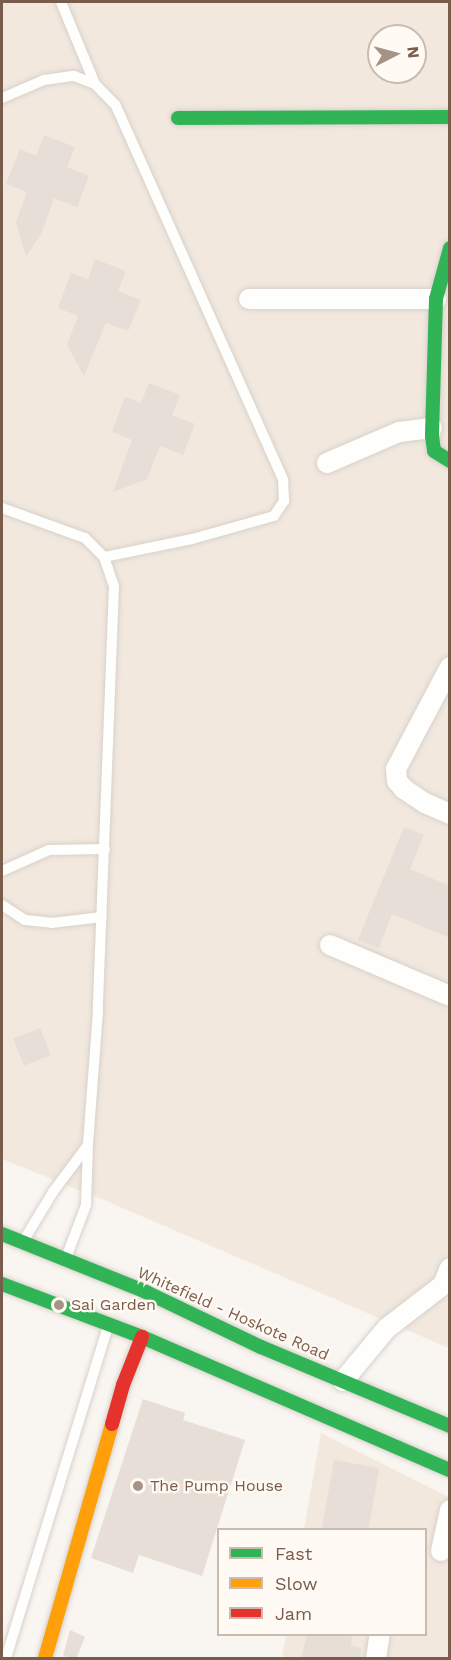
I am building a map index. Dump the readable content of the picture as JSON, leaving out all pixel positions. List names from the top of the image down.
{
  "streets": {
    "main road": ["Whitefield - Hoskote Road"]
  },
  "places": ["Sai Garden", "The Pump House"],
  "legend": ["Fast", "Slow", "Jam"],
  "north": "right"
}
